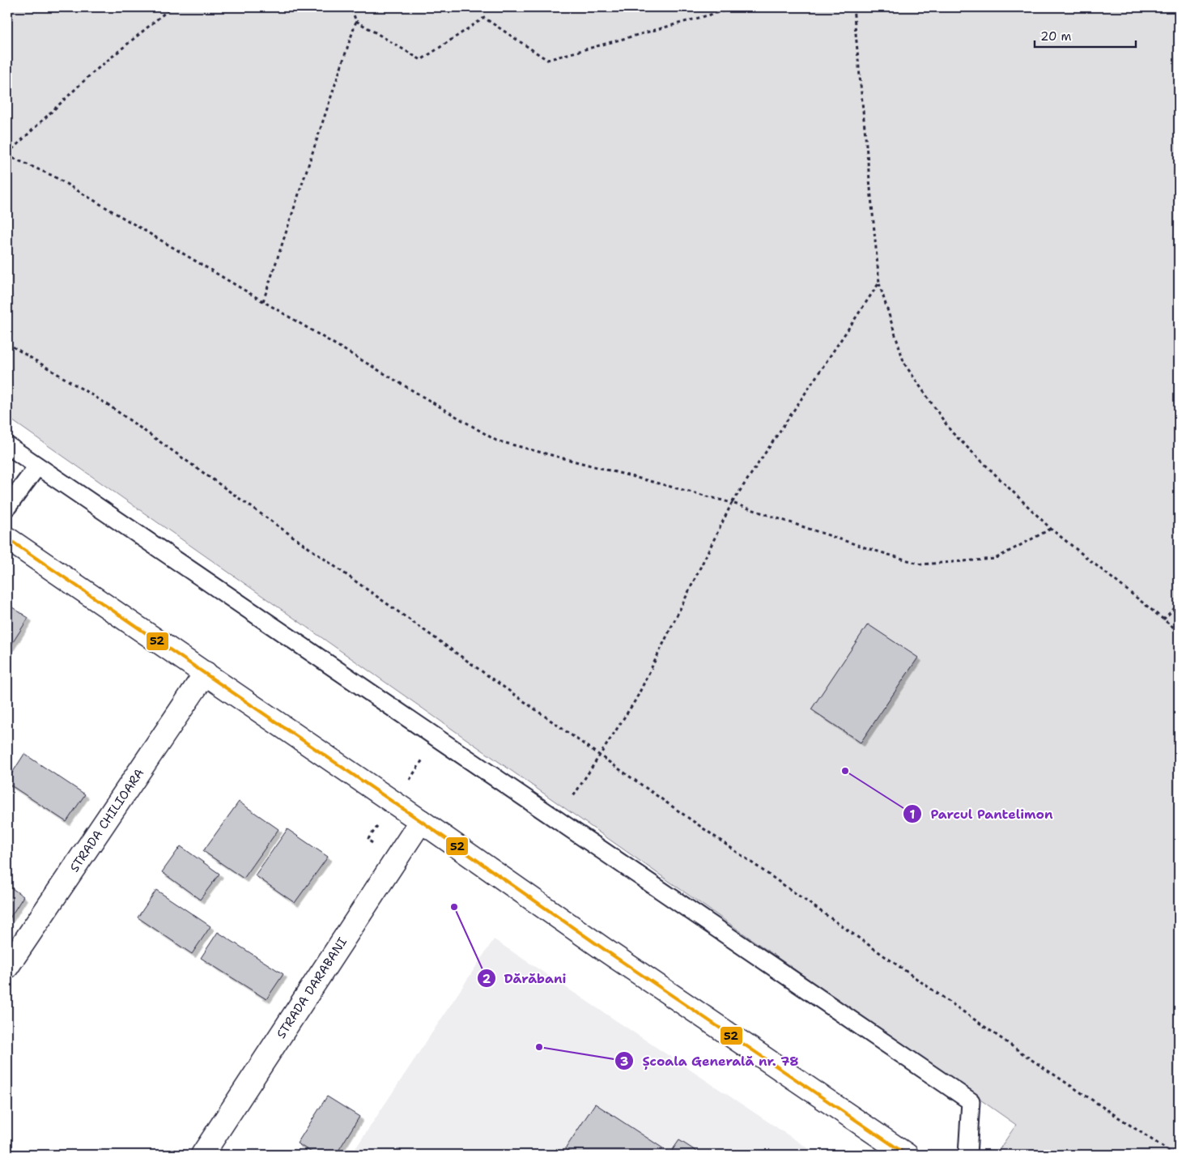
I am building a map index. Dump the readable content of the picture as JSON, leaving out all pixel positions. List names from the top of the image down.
{
  "streets": {
    "main road": ["STRADA CHILIOARA", "STRADA DARABANI"]
  },
  "places": ["Parcul Pantelimon", "Dărăbani", "Școala Generală nr. 78"],
  "lines": ["transit line 52"],
  "scale_bar": "20 m"
}
